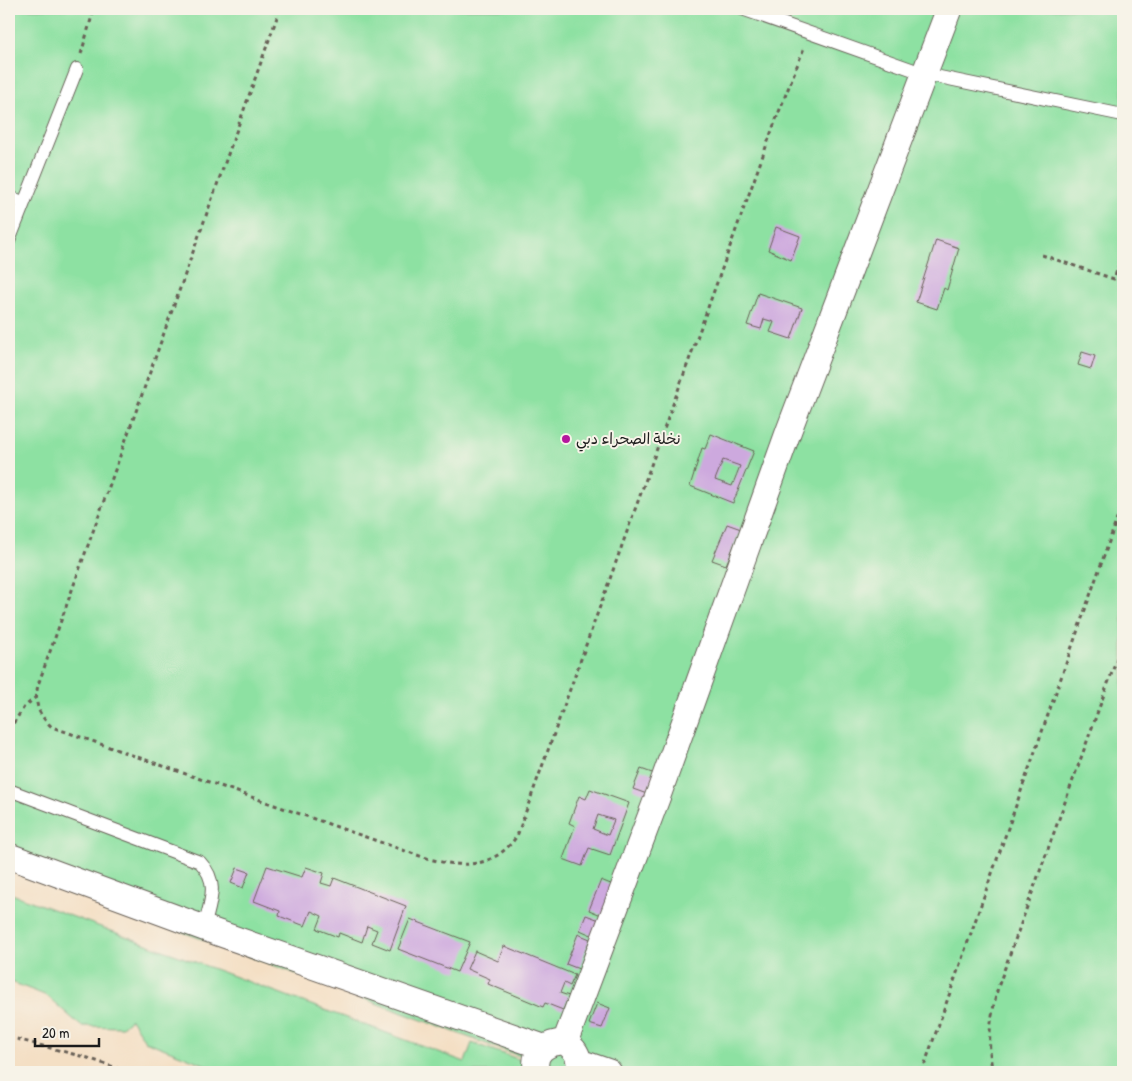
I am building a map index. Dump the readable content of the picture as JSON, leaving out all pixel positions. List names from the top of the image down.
{
  "places": ["نخلة الصحراء دبي"],
  "scale_bar": "20 m"
}
